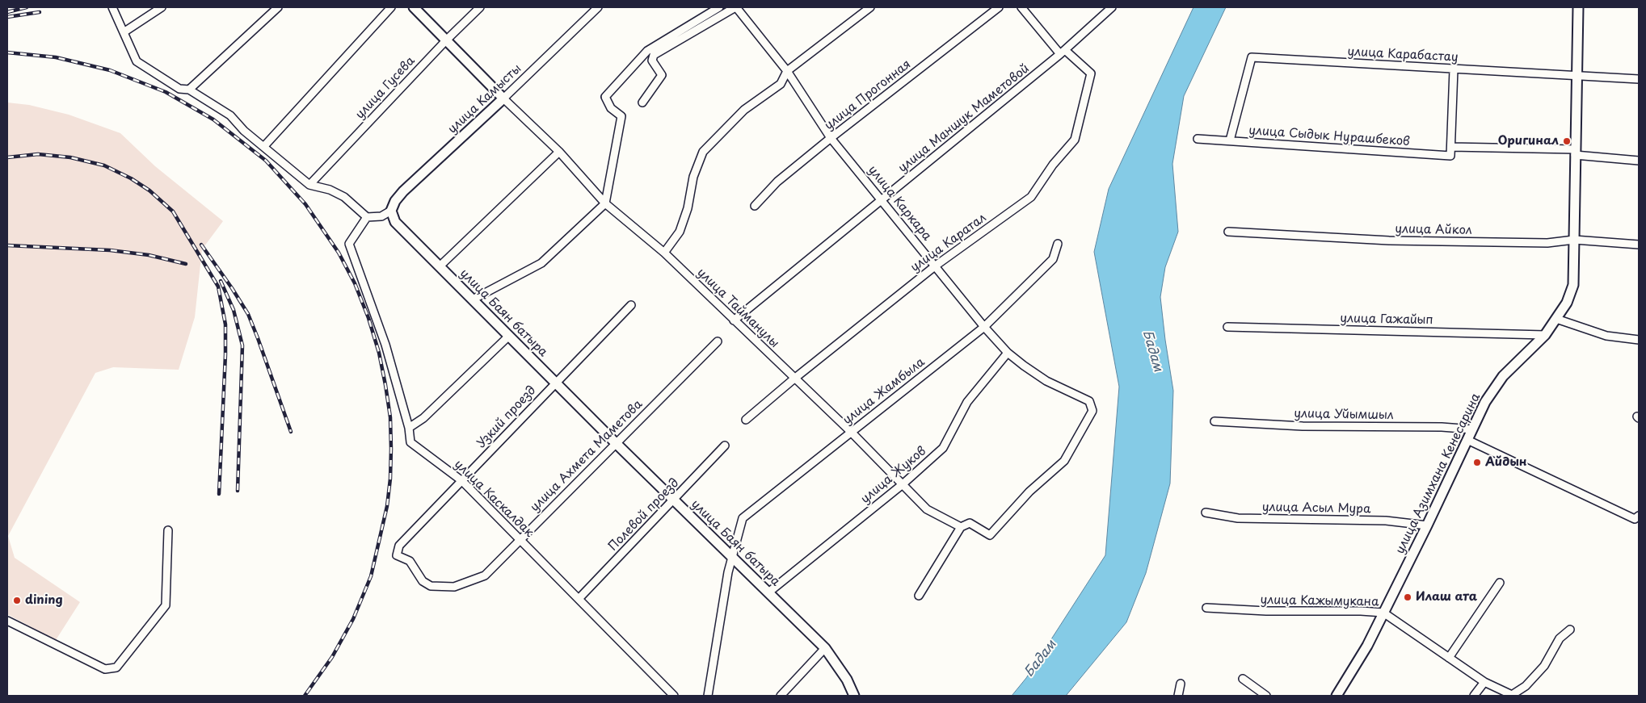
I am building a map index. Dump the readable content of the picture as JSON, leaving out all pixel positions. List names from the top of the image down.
{
  "streets": {
    "street": [
      "улица Карабастау",
      "улица Гусева",
      "улица Прогонная",
      "улица Камысты",
      "улица Маншук Маметовой",
      "улица Сыдык Нурашбеков",
      "улица Каркара",
      "улица Айкол",
      "улица Каратал",
      "улица Тайманулы",
      "улица Баян батыра",
      "улица Гажайып",
      "улица Жамбыла",
      "улица Уйымшыл",
      "Узкий проезд",
      "улица Ахмета Маметова",
      "улица Азимхана Кенесарина",
      "улица Жуков",
      "улица Каскалдак",
      "улица Асыл Мура",
      "Полевой проезд",
      "улица Кажымукана"
    ]
  },
  "crossings": [
    ["улица Карабастау", "улица Сыдык Нурашбеков"],
    ["улица Карабастау", "улица Азимхана Кенесарина"],
    ["улица Прогонная", "улица Каркара"],
    ["улица Камысты", "улица Тайманулы"],
    ["улица Камысты", "улица Баян батыра"],
    ["улица Маншук Маметовой", "улица Каркара"],
    ["улица Маншук Маметовой", "улица Каратал"],
    ["улица Маншук Маметовой", "улица Тайманулы"],
    ["улица Каркара", "улица Каратал"],
    ["улица Каркара", "улица Тайманулы"],
    ["улица Каркара", "улица Жамбыла"],
    ["улица Каркара", "улица Жуков"],
    ["улица Айкол", "улица Азимхана Кенесарина"],
    ["улица Каратал", "улица Тайманулы"],
    ["улица Тайманулы", "улица Жамбыла"],
    ["улица Тайманулы", "улица Жуков"],
    ["улица Баян батыра", "улица Жамбыла"],
    ["улица Баян батыра", "Узкий проезд"],
    ["улица Баян батыра", "улица Ахмета Маметова"],
    ["улица Баян батыра", "улица Жуков"],
    ["улица Баян батыра", "Полевой проезд"],
    ["улица Гажайып", "улица Азимхана Кенесарина"],
    ["улица Уйымшыл", "улица Азимхана Кенесарина"],
    ["Узкий проезд", "улица Ахмета Маметова"],
    ["Узкий проезд", "улица Каскалдак"],
    ["улица Ахмета Маметова", "улица Каскалдак"],
    ["улица Азимхана Кенесарина", "улица Асыл Мура"],
    ["улица Азимхана Кенесарина", "улица Кажымукана"],
    ["улица Каскалдак", "Полевой проезд"]
  ],
  "water": ["Бадам"],
  "places": [
    "Оригинал",
    "Айдын",
    "Илаш ата",
    "dining"
  ]
}
